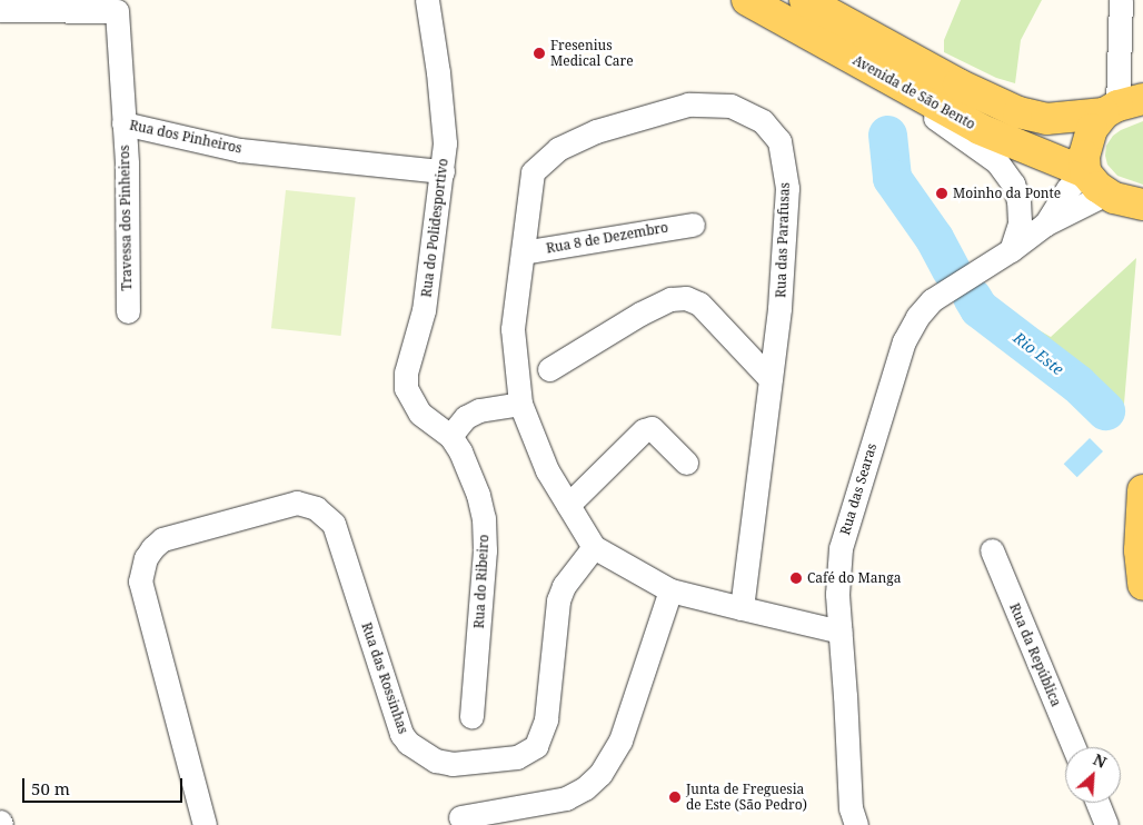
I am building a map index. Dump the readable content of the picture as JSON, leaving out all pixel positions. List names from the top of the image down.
{
  "streets": {
    "main road": ["Avenida de São Bento"],
    "street": [
      "Rua dos Pinheiros",
      "Travessa dos Pinheiros",
      "Rua do Polidesportivo",
      "Rua 8 de Dezembro",
      "Rua das Parafusas",
      "Rua das Searas",
      "Rua do Ribeiro",
      "Rua da República",
      "Rua das Rossinhas"
    ]
  },
  "crossings": [
    ["Avenida de São Bento", "Rua das Searas"],
    ["Rua dos Pinheiros", "Travessa dos Pinheiros"],
    ["Rua dos Pinheiros", "Rua do Polidesportivo"],
    ["Rua do Polidesportivo", "Rua do Ribeiro"],
    ["Rua 8 de Dezembro", "Rua das Parafusas"],
    ["Rua das Parafusas", "Rua das Rossinhas"]
  ],
  "water": ["Rio Este"],
  "places": [
    "Fresenius Medical Care",
    "Moinho da Ponte",
    "Café do Manga",
    "Junta de Freguesia de Este (São Pedro)"
  ],
  "scale_bar": "50 m",
  "north": "top right"
}
